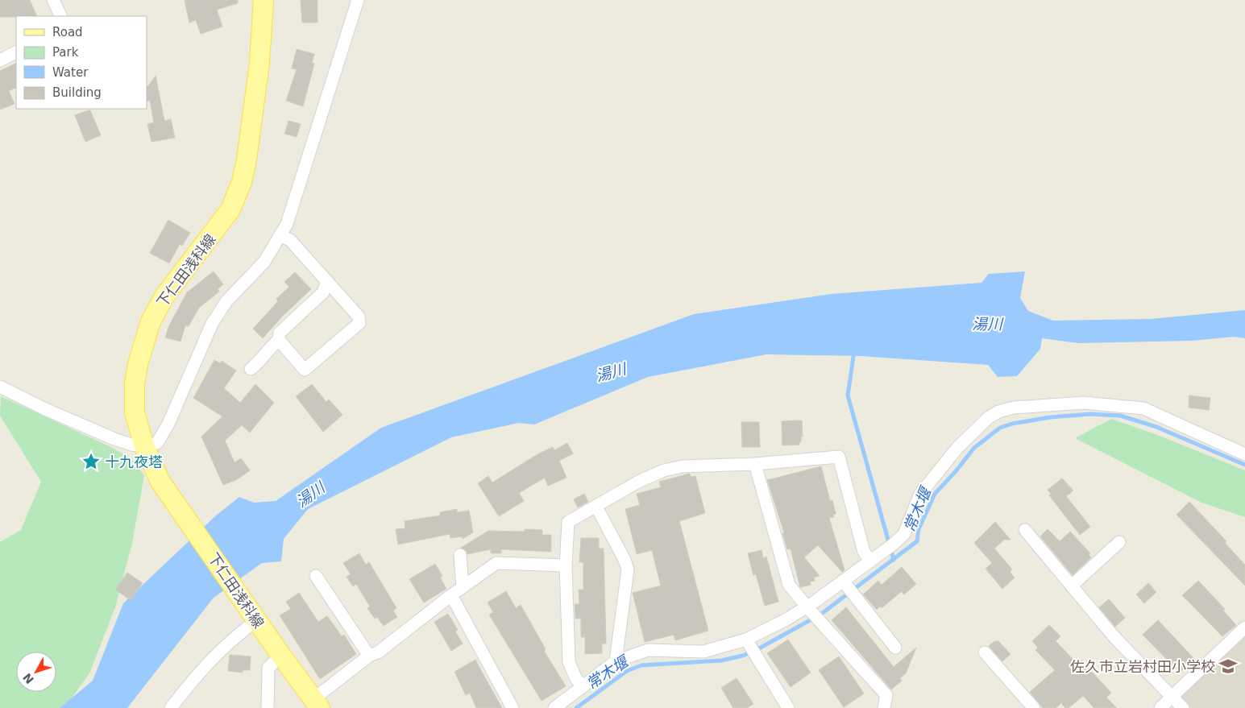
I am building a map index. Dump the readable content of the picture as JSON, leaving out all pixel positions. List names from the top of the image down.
{
  "streets": {
    "main road": ["下仁田浅科線"]
  },
  "water": ["湯川", "常木堰"],
  "places": {
    "place": ["十九夜塔"],
    "school or university": ["佐久市立岩村田小学校"]
  },
  "legend": [
    "Road",
    "Park",
    "Water",
    "Building"
  ],
  "north": "bottom left"
}
